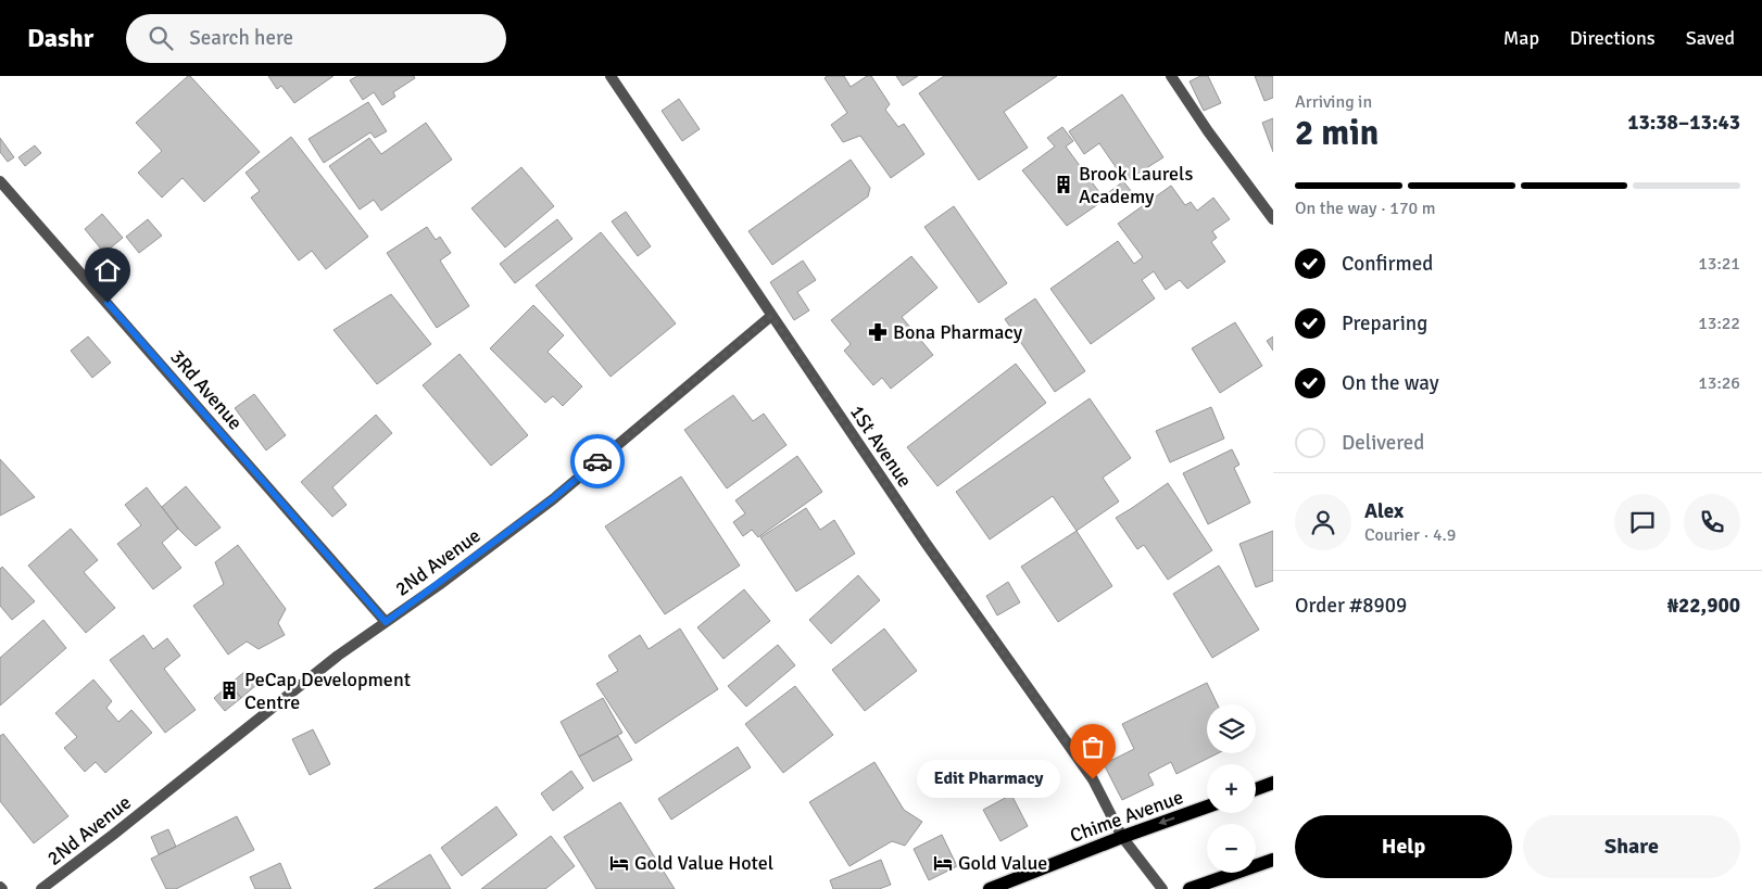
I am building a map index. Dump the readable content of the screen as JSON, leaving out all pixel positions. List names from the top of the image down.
{
  "streets": {
    "main road": ["Chime Avenue"],
    "street": ["3Rd Avenue", "1St Avenue", "2Nd Avenue"]
  },
  "crossings": [
    ["3Rd Avenue", "2Nd Avenue"],
    ["1St Avenue", "2Nd Avenue"],
    ["1St Avenue", "Chime Avenue"]
  ],
  "places": {
    "building": ["Brook Laurels Academy", "PeCap Development Centre"],
    "pharmacy": ["Bona Pharmacy"],
    "other": ["Edit Pharmacy"],
    "hotel": ["Gold Value Hotel", "Gold Value"]
  },
  "page": {
    "header": "Dashr",
    "search": "Search here",
    "nav": ["Map", "Directions", "Saved"],
    "heading": ["2 min", "Arriving in", "13:38–13:43"],
    "panel": [
      "Alex",
      "Courier · 4.9",
      "Order #8909",
      "₦22,900"
    ],
    "bar": "On the way · 170 m",
    "list": [
      ["Confirmed", "13:21"],
      ["Preparing", "13:22"],
      ["On the way", "13:26"],
      "Delivered"
    ],
    "map_buttons": ["+", "−"],
    "bubble": "Edit Pharmacy",
    "buttons": ["Help", "Share"]
  }
}
